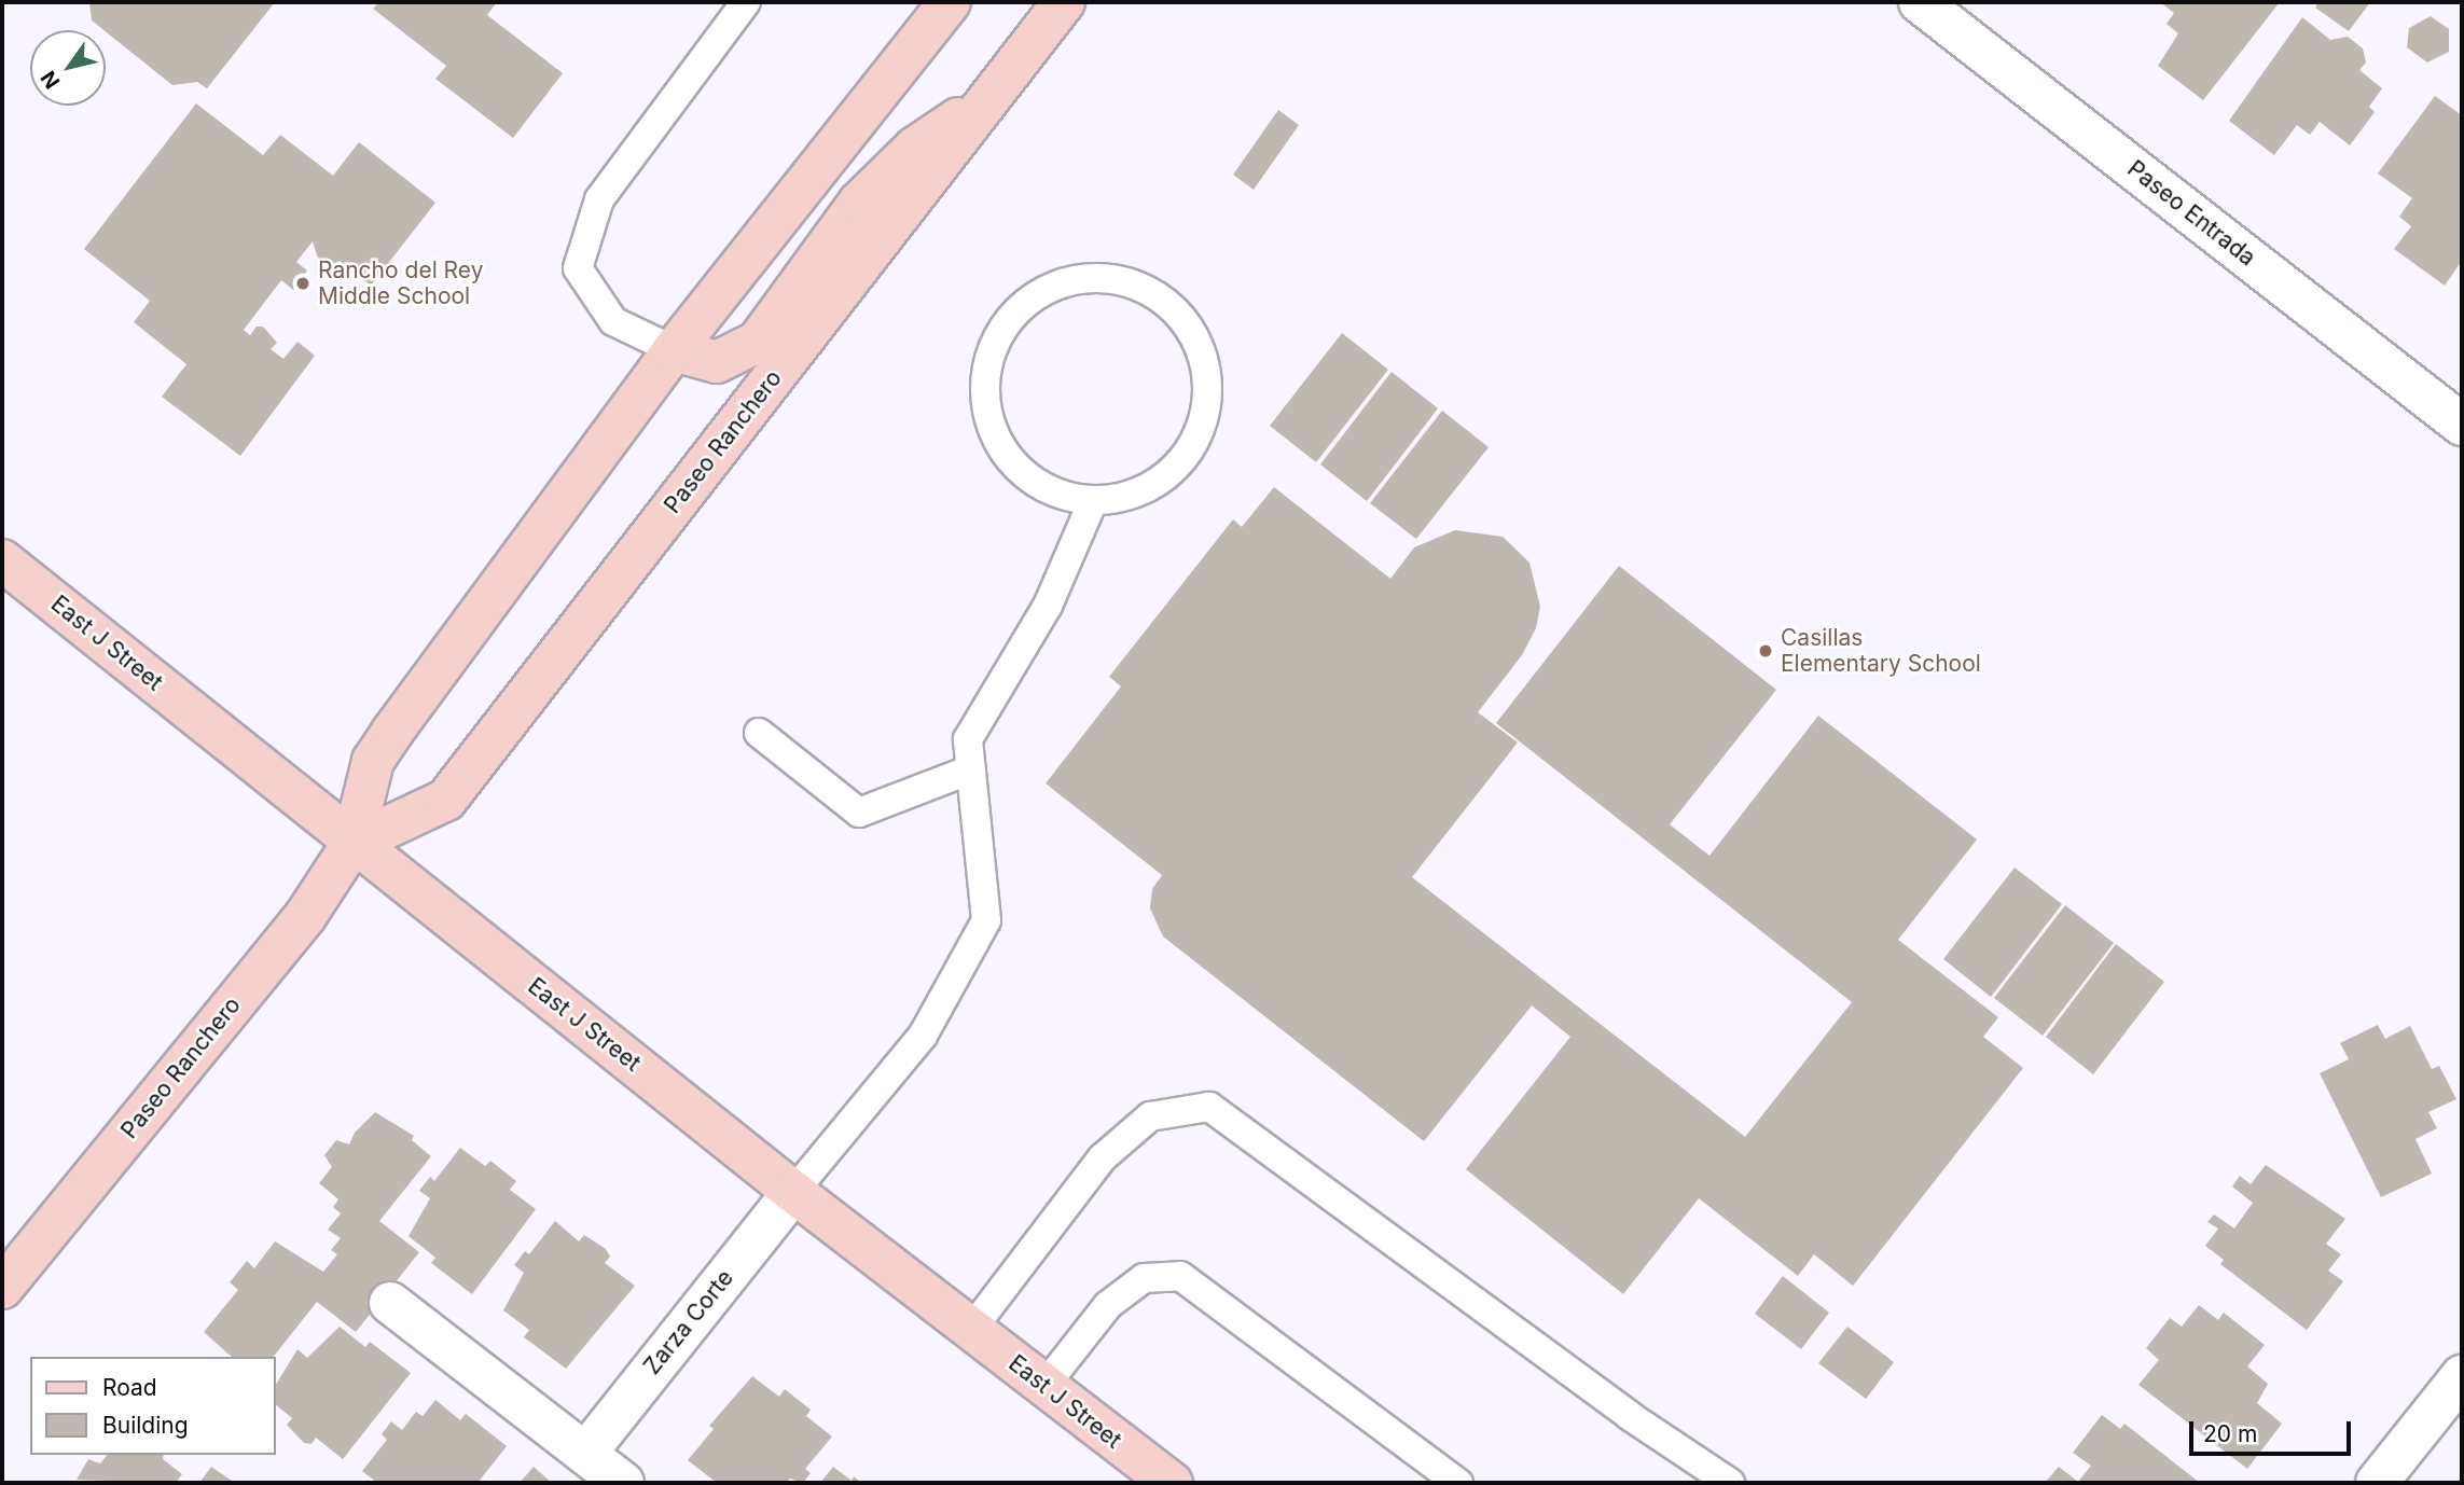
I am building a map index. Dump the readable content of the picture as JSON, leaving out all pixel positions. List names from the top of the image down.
{
  "streets": {
    "main road": ["Paseo Ranchero", "East J Street"],
    "street": ["Paseo Entrada", "Zarza Corte"]
  },
  "crossings": [
    ["Paseo Ranchero", "East J Street"],
    ["East J Street", "Zarza Corte"]
  ],
  "places": ["Rancho del Rey Middle School", "Casillas Elementary School"],
  "legend": ["Road", "Building"],
  "scale_bar": "20 m",
  "north": "bottom left"
}
